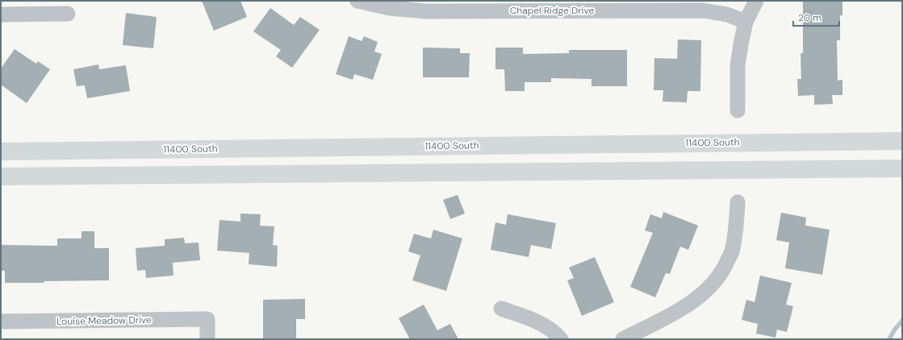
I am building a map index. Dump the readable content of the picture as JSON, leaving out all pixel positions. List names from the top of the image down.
{
  "streets": {
    "main road": ["11400 South"],
    "street": ["Chapel Ridge Drive", "Louise Meadow Drive"]
  },
  "scale_bar": "20 m"
}
